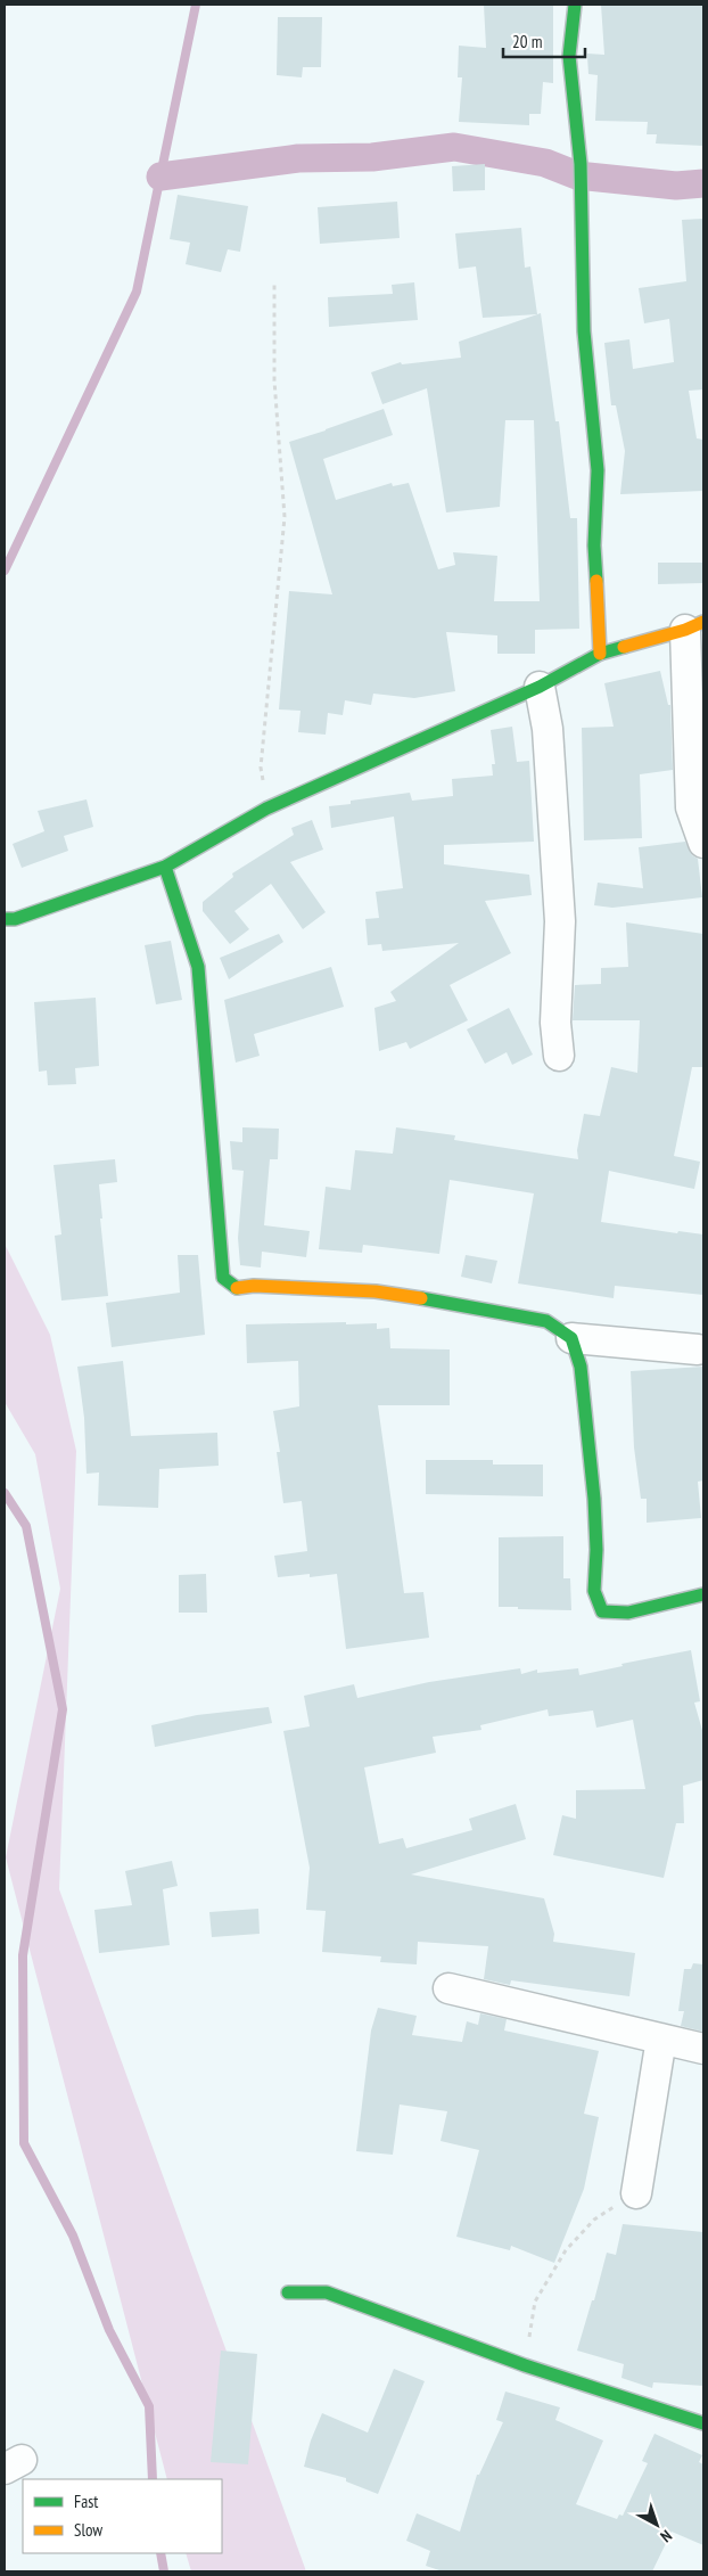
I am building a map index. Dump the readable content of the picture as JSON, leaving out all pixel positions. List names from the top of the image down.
{
  "legend": ["Fast", "Slow"],
  "scale_bar": "20 m",
  "north": "bottom right"
}
